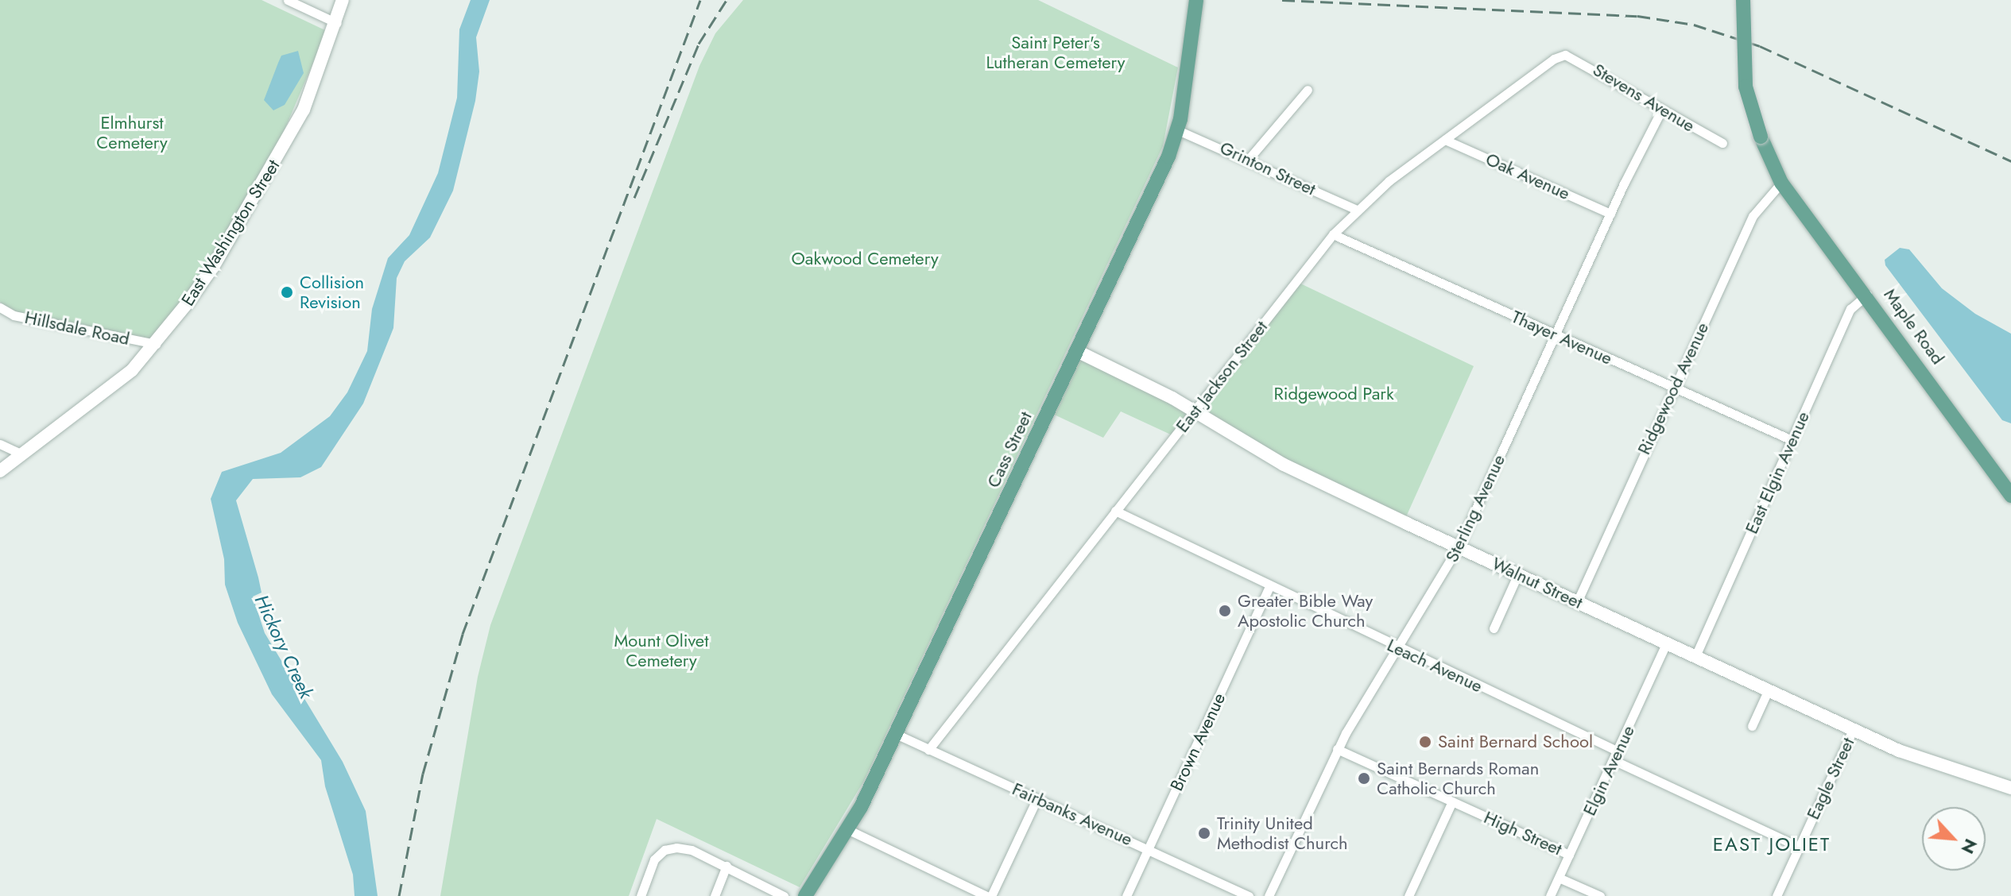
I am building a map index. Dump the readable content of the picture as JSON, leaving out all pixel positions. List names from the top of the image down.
{
  "streets": {
    "main road": ["Maple Road", "Cass Street"],
    "street": [
      "Stevens Avenue",
      "Grinton Street",
      "Oak Avenue",
      "East Washington Street",
      "Hillsdale Road",
      "Thayer Avenue",
      "East Jackson Street",
      "Ridgewood Avenue",
      "East Elgin Avenue",
      "Sterling Avenue",
      "Walnut Street",
      "Leach Avenue",
      "Brown Avenue",
      "Elgin Avenue",
      "Eagle Street",
      "Fairbanks Avenue",
      "High Street"
    ]
  },
  "crossings": [
    ["Stevens Avenue", "East Jackson Street"],
    ["Stevens Avenue", "Sterling Avenue"],
    ["Grinton Street", "East Jackson Street"],
    ["Grinton Street", "Cass Street"],
    ["Oak Avenue", "East Jackson Street"],
    ["Oak Avenue", "Sterling Avenue"],
    ["East Washington Street", "Hillsdale Road"],
    ["Maple Road", "Ridgewood Avenue"],
    ["Maple Road", "East Elgin Avenue"],
    ["Thayer Avenue", "East Jackson Street"],
    ["Thayer Avenue", "Ridgewood Avenue"],
    ["Thayer Avenue", "East Elgin Avenue"],
    ["Thayer Avenue", "Sterling Avenue"],
    ["East Jackson Street", "Walnut Street"],
    ["East Jackson Street", "Leach Avenue"],
    ["East Jackson Street", "Fairbanks Avenue"],
    ["Ridgewood Avenue", "Walnut Street"],
    ["Cass Street", "Walnut Street"],
    ["Cass Street", "Fairbanks Avenue"],
    ["East Elgin Avenue", "Walnut Street"],
    ["Sterling Avenue", "Walnut Street"],
    ["Sterling Avenue", "Leach Avenue"],
    ["Sterling Avenue", "High Street"],
    ["Walnut Street", "Elgin Avenue"],
    ["Walnut Street", "Eagle Street"],
    ["Leach Avenue", "Brown Avenue"],
    ["Leach Avenue", "Elgin Avenue"],
    ["Brown Avenue", "Fairbanks Avenue"],
    ["Elgin Avenue", "High Street"]
  ],
  "districts": ["EAST JOLIET"],
  "water": ["Hickory Creek"],
  "parks": [
    "Saint Peter's Lutheran Cemetery",
    "Elmhurst Cemetery",
    "Oakwood Cemetery",
    "Ridgewood Park",
    "Mount Olivet Cemetery"
  ],
  "places": [
    "Collision Revision",
    "Greater Bible Way Apostolic Church",
    "Saint Bernard School",
    "Saint Bernards Roman Catholic Church",
    "Trinity United Methodist Church"
  ],
  "north": "bottom right"
}
